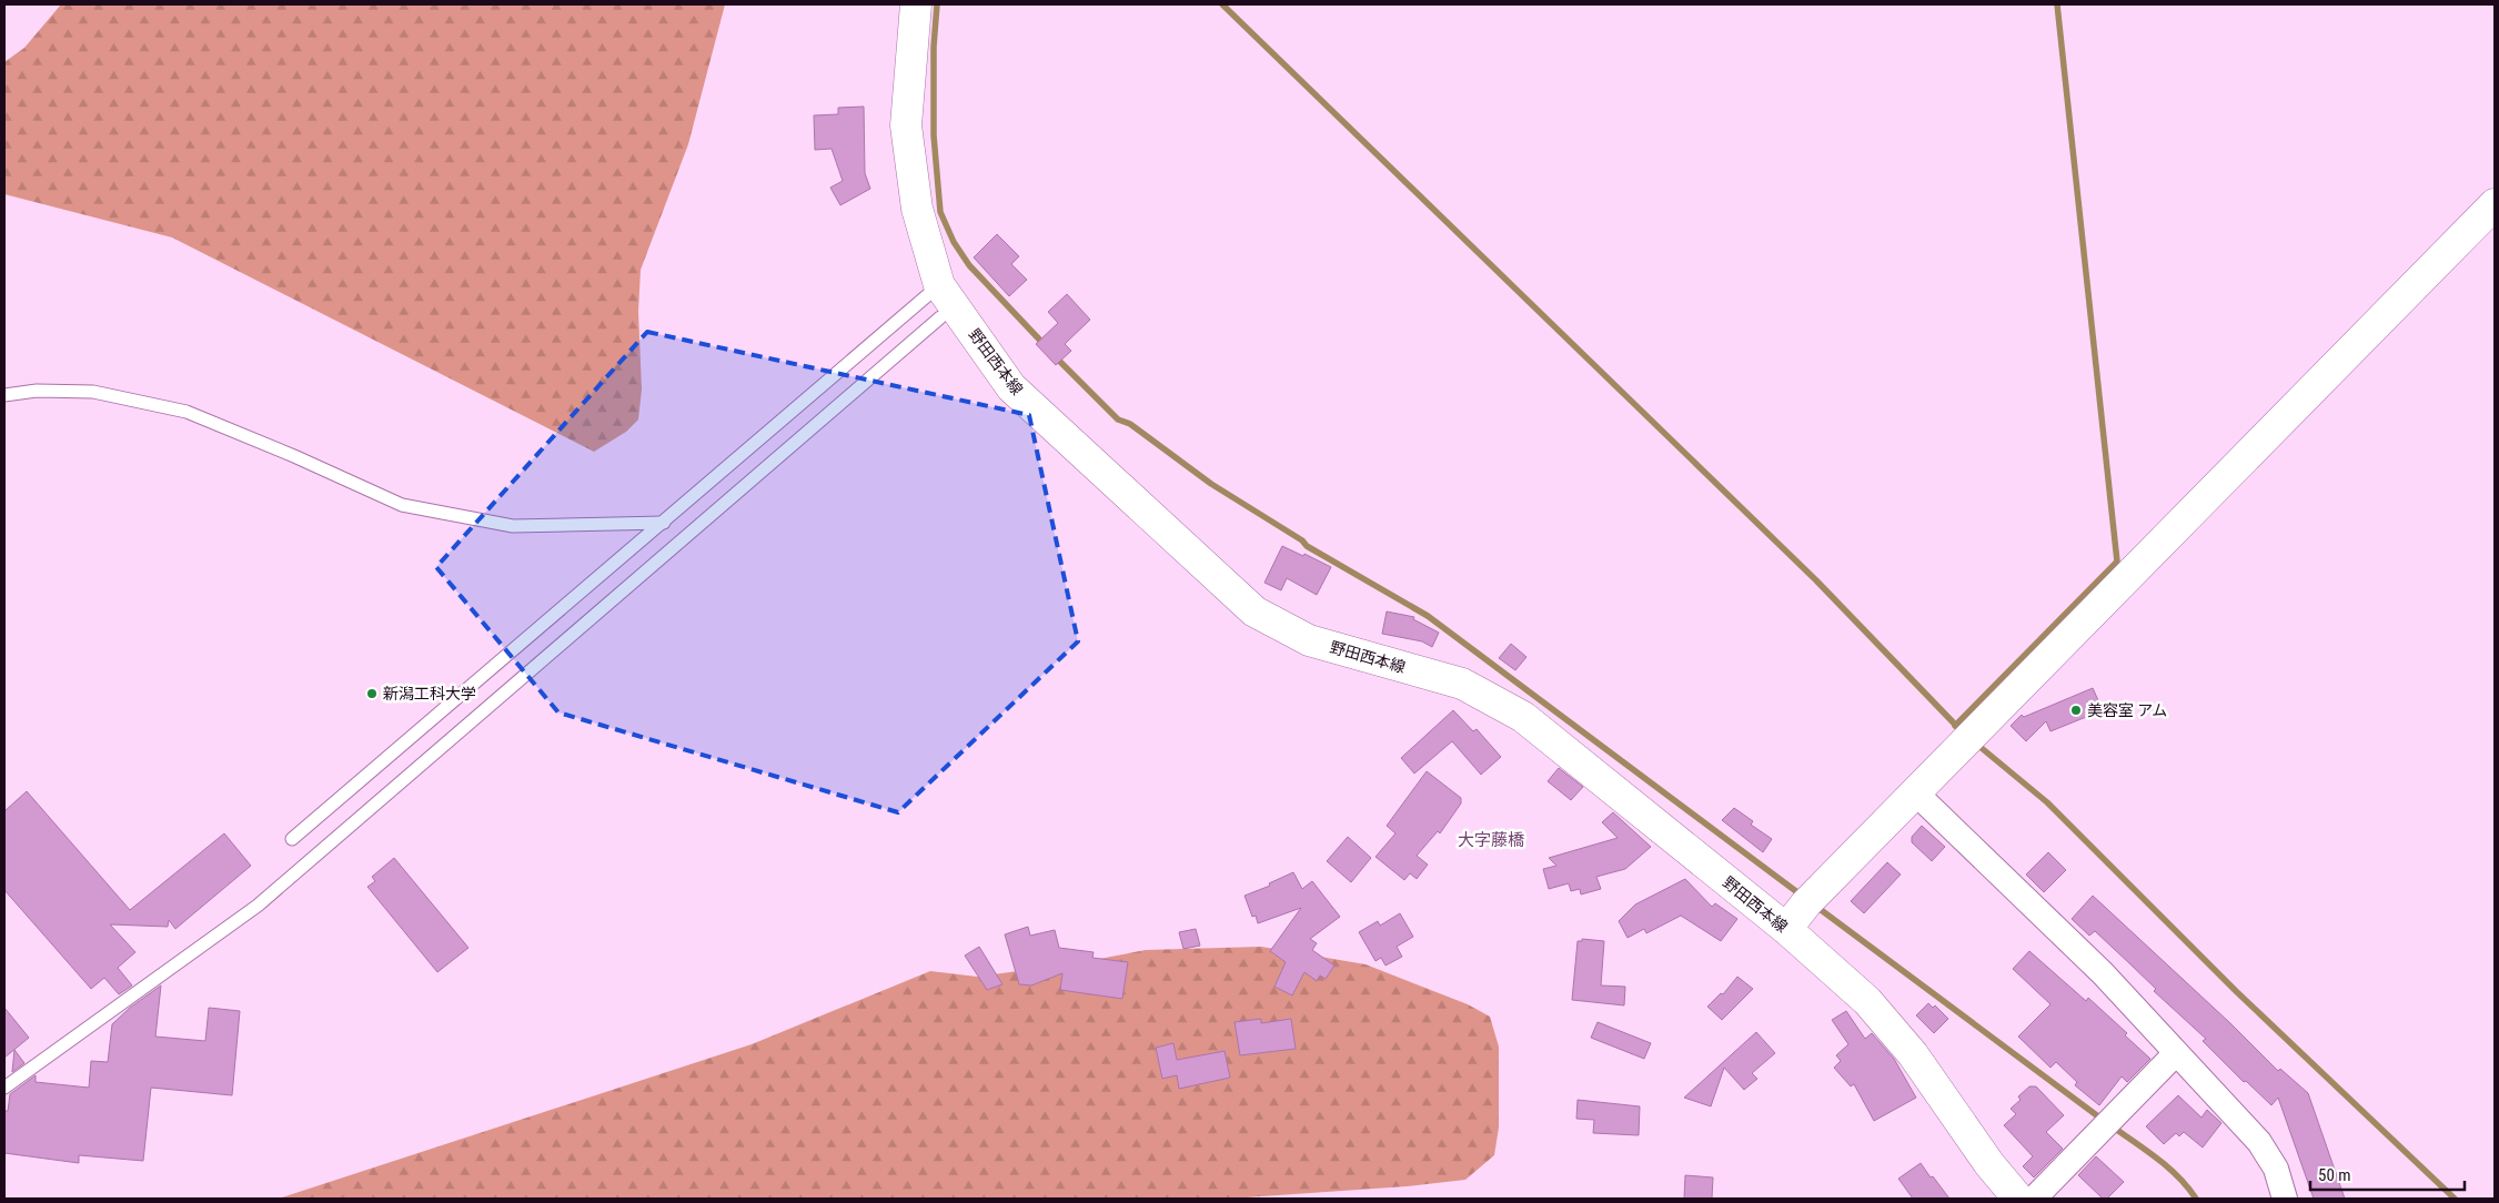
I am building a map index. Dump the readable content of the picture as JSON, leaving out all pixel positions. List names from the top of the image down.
{
  "streets": {
    "main road": ["野田西本線"]
  },
  "districts": ["大字藤橋"],
  "places": ["新潟工科大学", "美容室 アム"],
  "scale_bar": "50 m"
}
